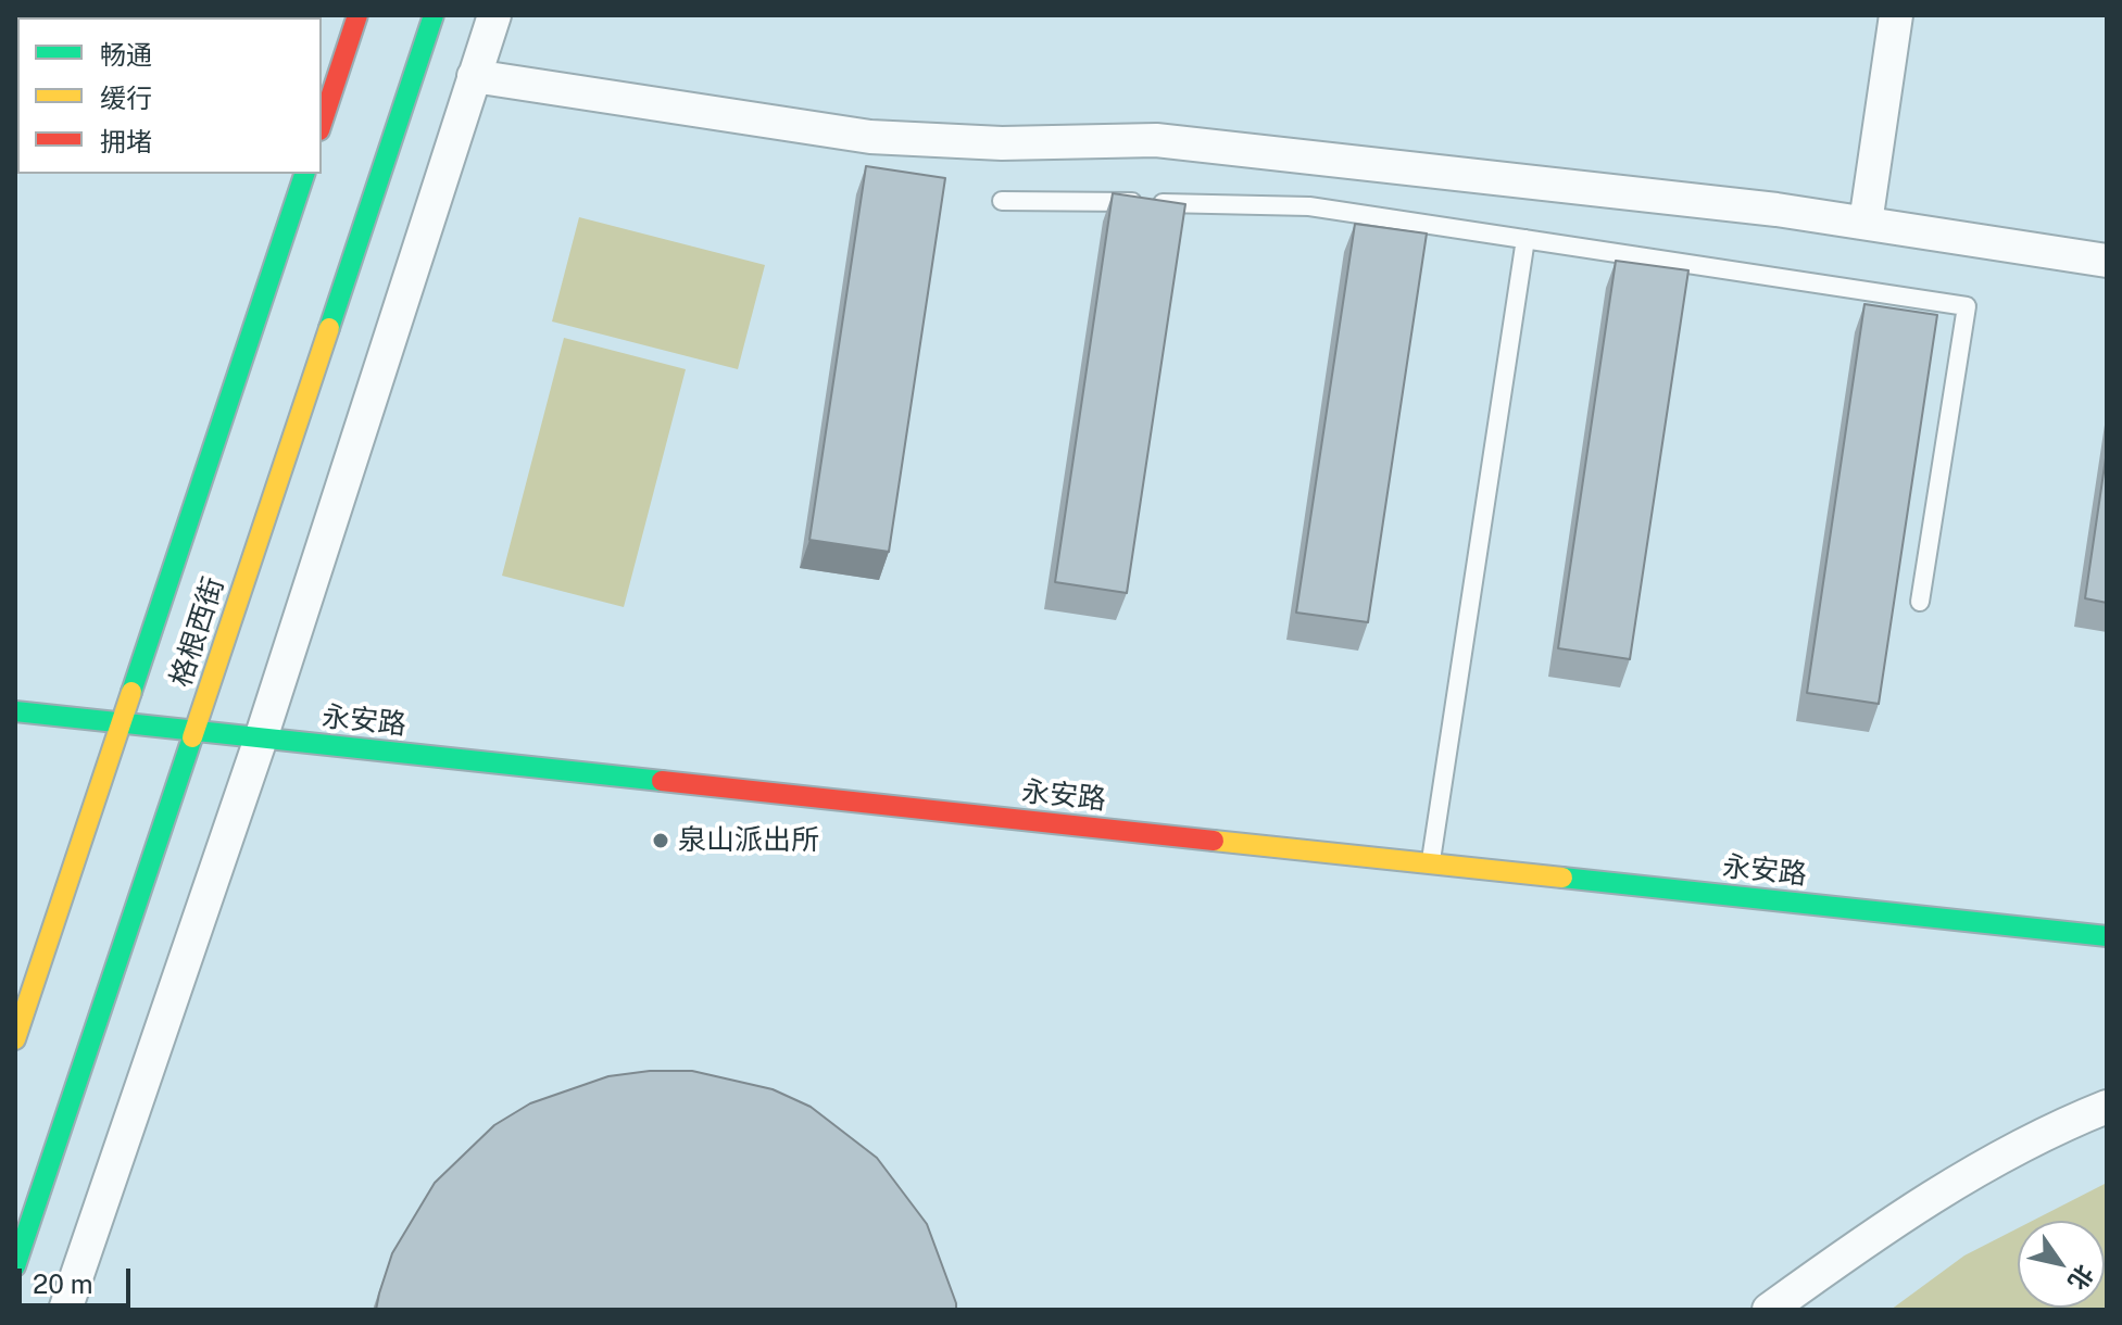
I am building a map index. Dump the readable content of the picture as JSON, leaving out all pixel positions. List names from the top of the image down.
{
  "streets": {
    "street": ["格根西街", "永安路"]
  },
  "crossings": [
    ["格根西街", "永安路"]
  ],
  "places": ["泉山派出所"],
  "legend": ["畅通", "缓行", "拥堵"],
  "scale_bar": "20 m",
  "north": "bottom right"
}
